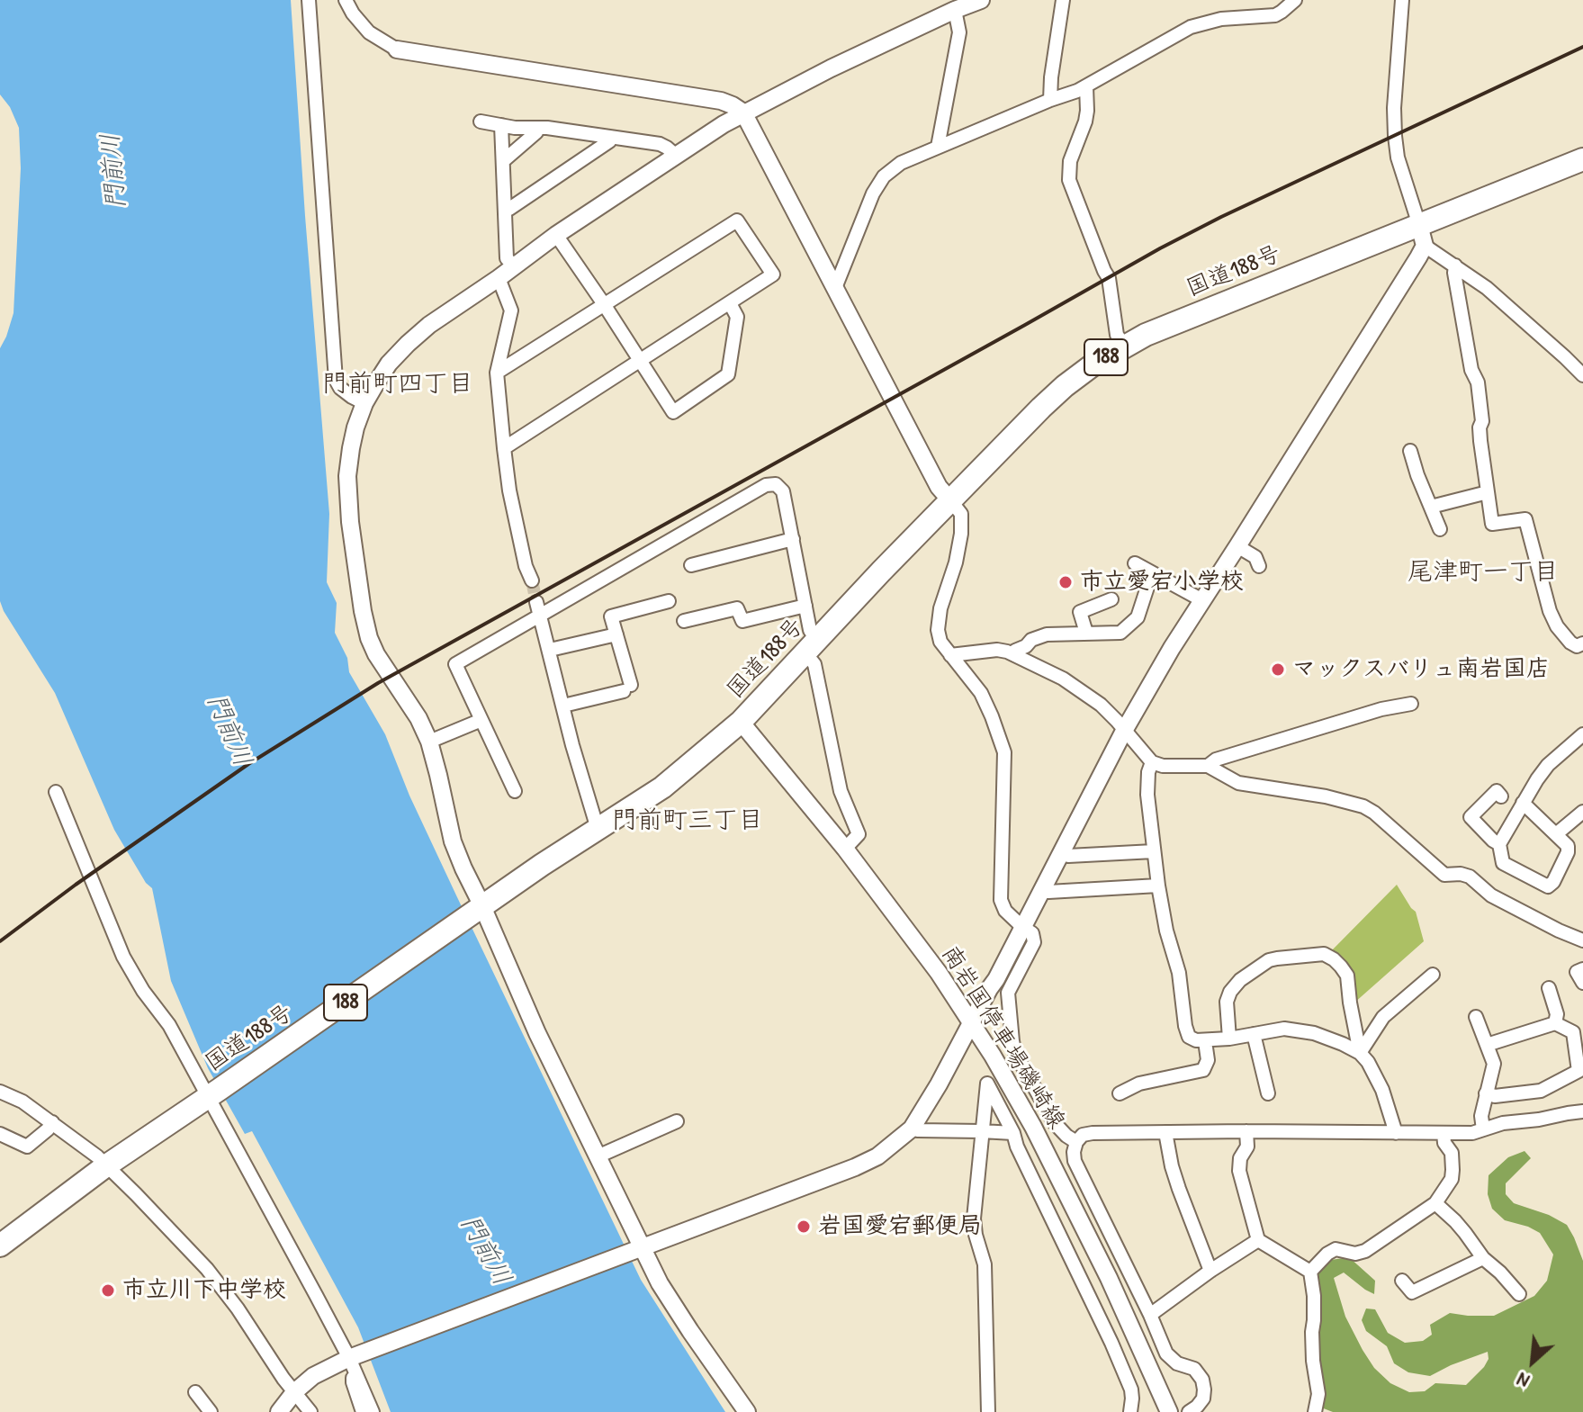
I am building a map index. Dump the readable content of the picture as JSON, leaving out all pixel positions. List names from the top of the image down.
{
  "streets": {
    "highway": ["国道188号", "188"],
    "street": ["南岩国停車場磯崎線"]
  },
  "crossings": [
    ["国道188号", "南岩国停車場磯崎線"]
  ],
  "districts": ["門前町四丁目", "尾津町一丁目", "門前町三丁目"],
  "water": ["門前川"],
  "places": [
    "市立愛宕小学校",
    "マックスバリュ南岩国店",
    "岩国愛宕郵便局",
    "市立川下中学校"
  ],
  "north": "bottom left"
}
